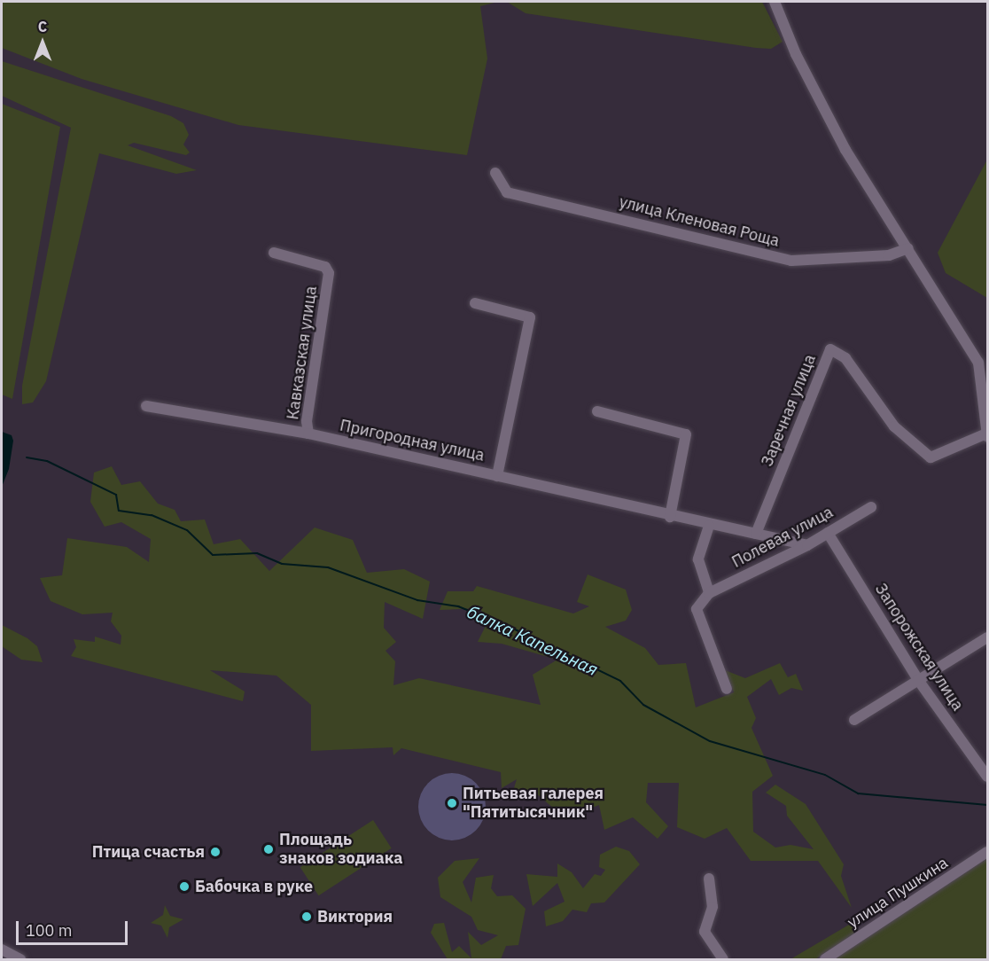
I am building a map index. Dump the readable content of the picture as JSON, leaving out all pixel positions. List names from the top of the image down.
{
  "streets": {
    "street": [
      "улица Кленовая Роща",
      "Кавказская улица",
      "Заречная улица",
      "Пригородная улица",
      "Полевая улица",
      "Запорожская улица",
      "улица Пушкина"
    ]
  },
  "crossings": [
    ["Кавказская улица", "Пригородная улица"],
    ["Заречная улица", "Пригородная улица"],
    ["Пригородная улица", "Полевая улица"],
    ["Полевая улица", "Запорожская улица"]
  ],
  "water": ["балка Капельная"],
  "places": [
    "Питьевая галерея \"Пятитысячник\"",
    "Площадь знаков зодиака",
    "Птица счастья",
    "Бабочка в руке",
    "Виктория"
  ],
  "scale_bar": "100 m",
  "north": "top"
}
